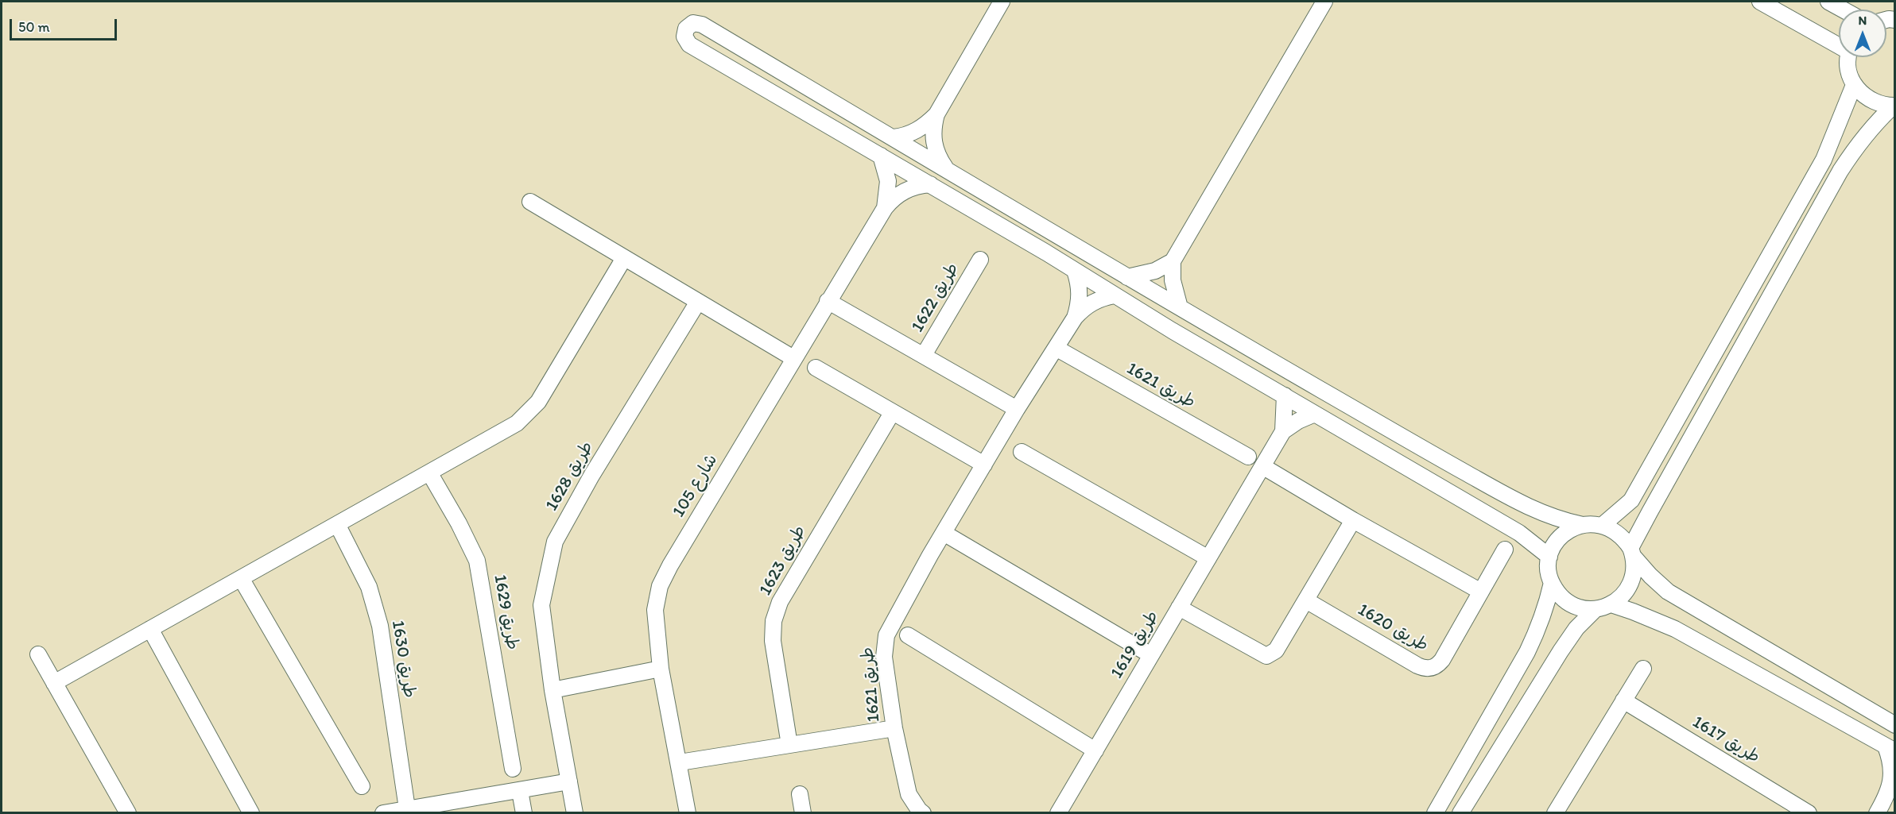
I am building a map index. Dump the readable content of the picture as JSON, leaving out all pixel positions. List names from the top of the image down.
{
  "streets": {
    "street": [
      "طريق 1622",
      "طريق 1621",
      "طريق 1628",
      "شارع 105",
      "طريق 1623",
      "طريق 1629",
      "طريق 1620",
      "طريق 1619",
      "طريق 1630",
      "طريق 1617"
    ]
  },
  "crossings": [
    ["طريق 1622", "طريق 1621"],
    ["طريق 1622", "شارع 105"]
  ],
  "scale_bar": "50 m",
  "north": "top"
}
